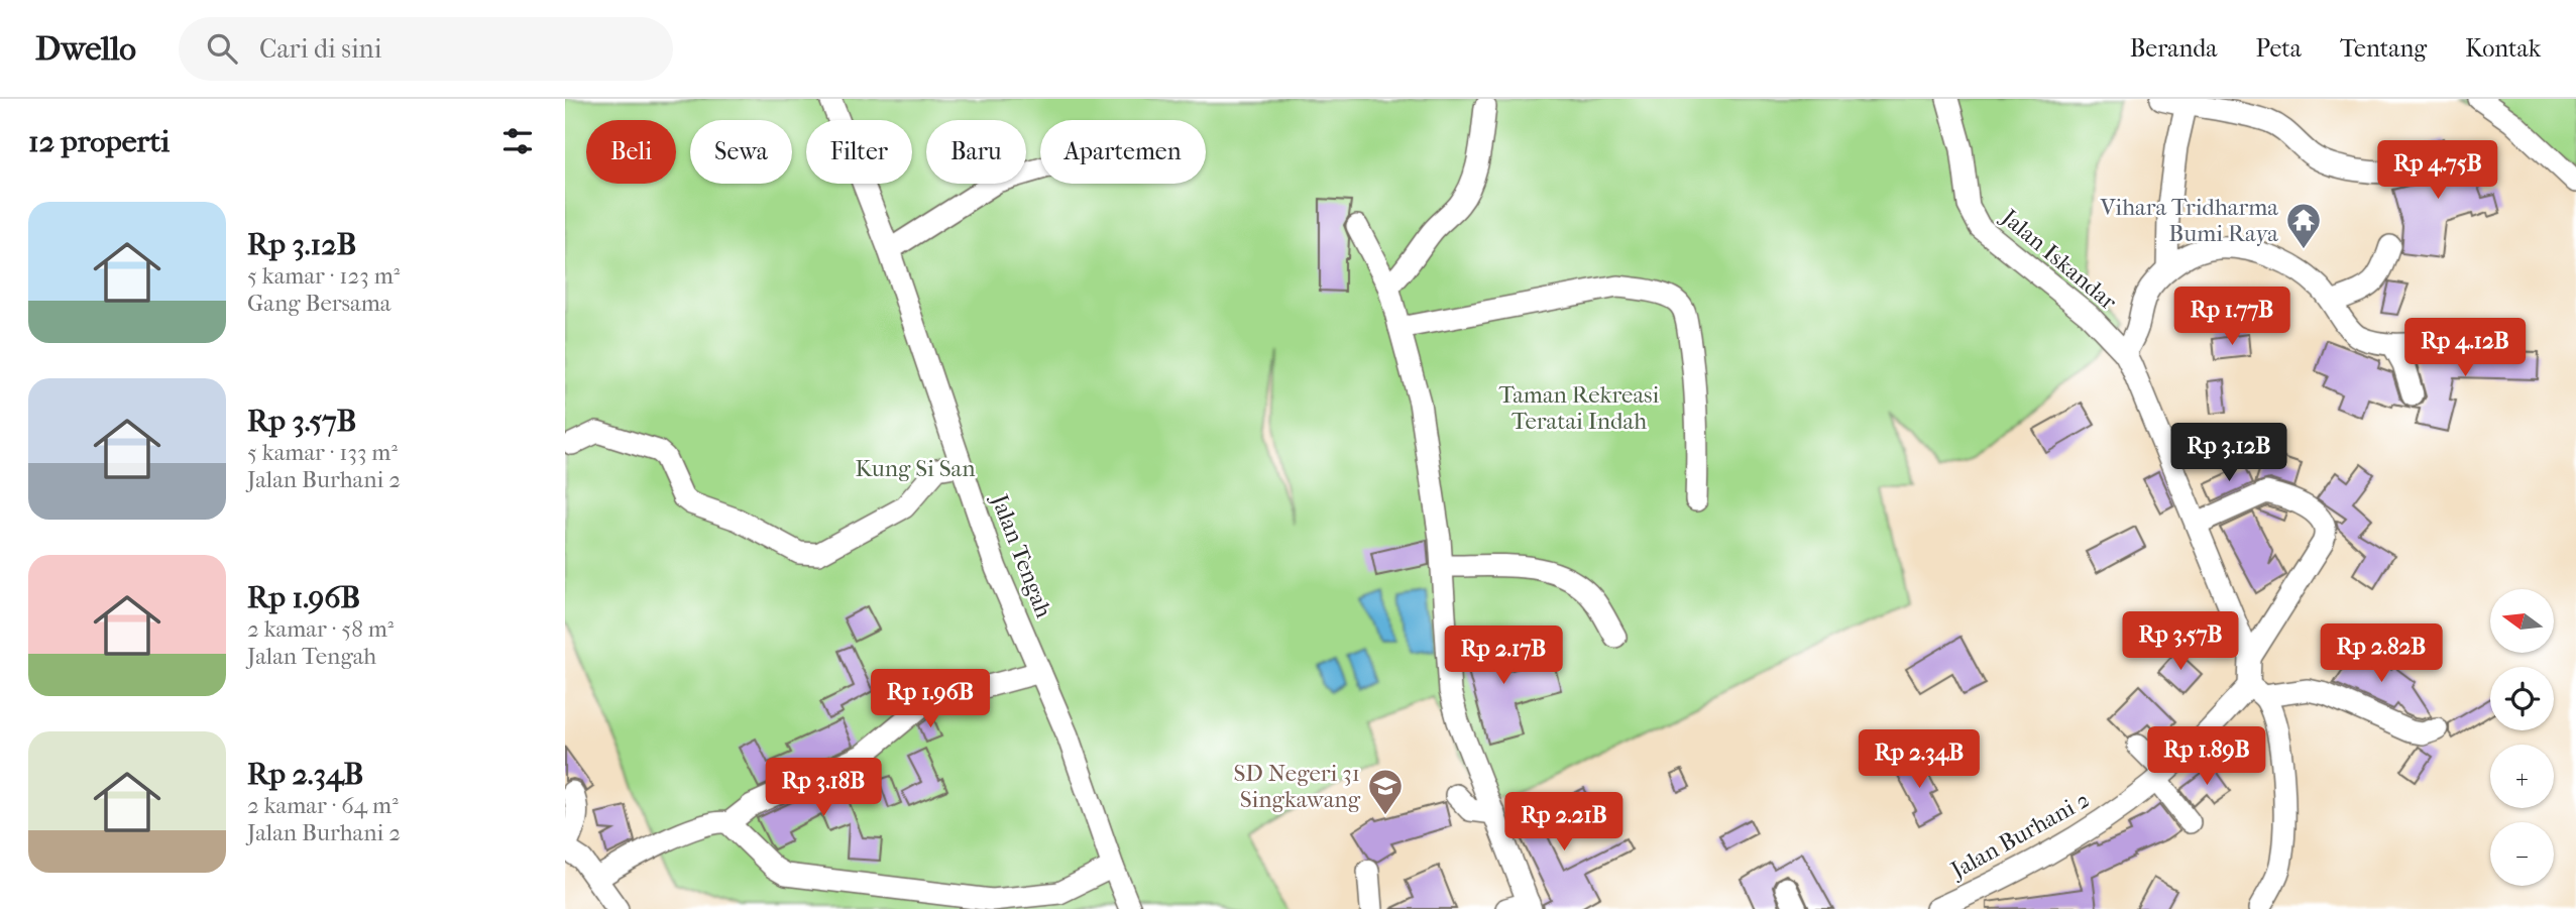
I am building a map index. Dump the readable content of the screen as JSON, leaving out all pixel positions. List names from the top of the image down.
{
  "streets": {
    "street": ["Jalan Iskandar", "Jalan Tengah", "Jalan Burhani 2"]
  },
  "crossings": [
    ["Jalan Iskandar", "Jalan Burhani 2"]
  ],
  "parks": ["Taman Rekreasi Teratai Indah", "Kung Si San"],
  "places": {
    "temple": ["Vihara Tridharma Bumi Raya"],
    "school or university": ["SD Negeri 31 Singkawang"]
  },
  "north": "left",
  "page": {
    "header": "Dwello",
    "search": "Cari di sini",
    "nav": [
      "Beranda",
      "Peta",
      "Tentang",
      "Kontak"
    ],
    "heading": "12 properti",
    "chip": [
      "Beli",
      "Sewa",
      "Filter",
      "Baru",
      "Apartemen"
    ],
    "price": [
      "Rp 4.75B",
      "Rp 1.77B",
      "Rp 4.12B",
      "Rp 3.12B",
      "Rp 3.57B",
      "Rp 2.82B",
      "Rp 2.17B",
      "Rp 1.96B",
      "Rp 1.89B",
      "Rp 2.34B",
      "Rp 3.18B",
      "Rp 2.21B"
    ],
    "list": [
      {
        "name": "Rp 3.12B",
        "note": "5 kamar · 123 m² · Gang Bersama"
      },
      {
        "name": "Rp 3.57B",
        "note": "5 kamar · 133 m² · Jalan Burhani 2"
      },
      {
        "name": "Rp 1.96B",
        "note": "2 kamar · 58 m² · Jalan Tengah"
      },
      {
        "name": "Rp 2.34B",
        "note": "2 kamar · 64 m² · Jalan Burhani 2"
      }
    ],
    "map_buttons": ["+", "−"]
  }
}
